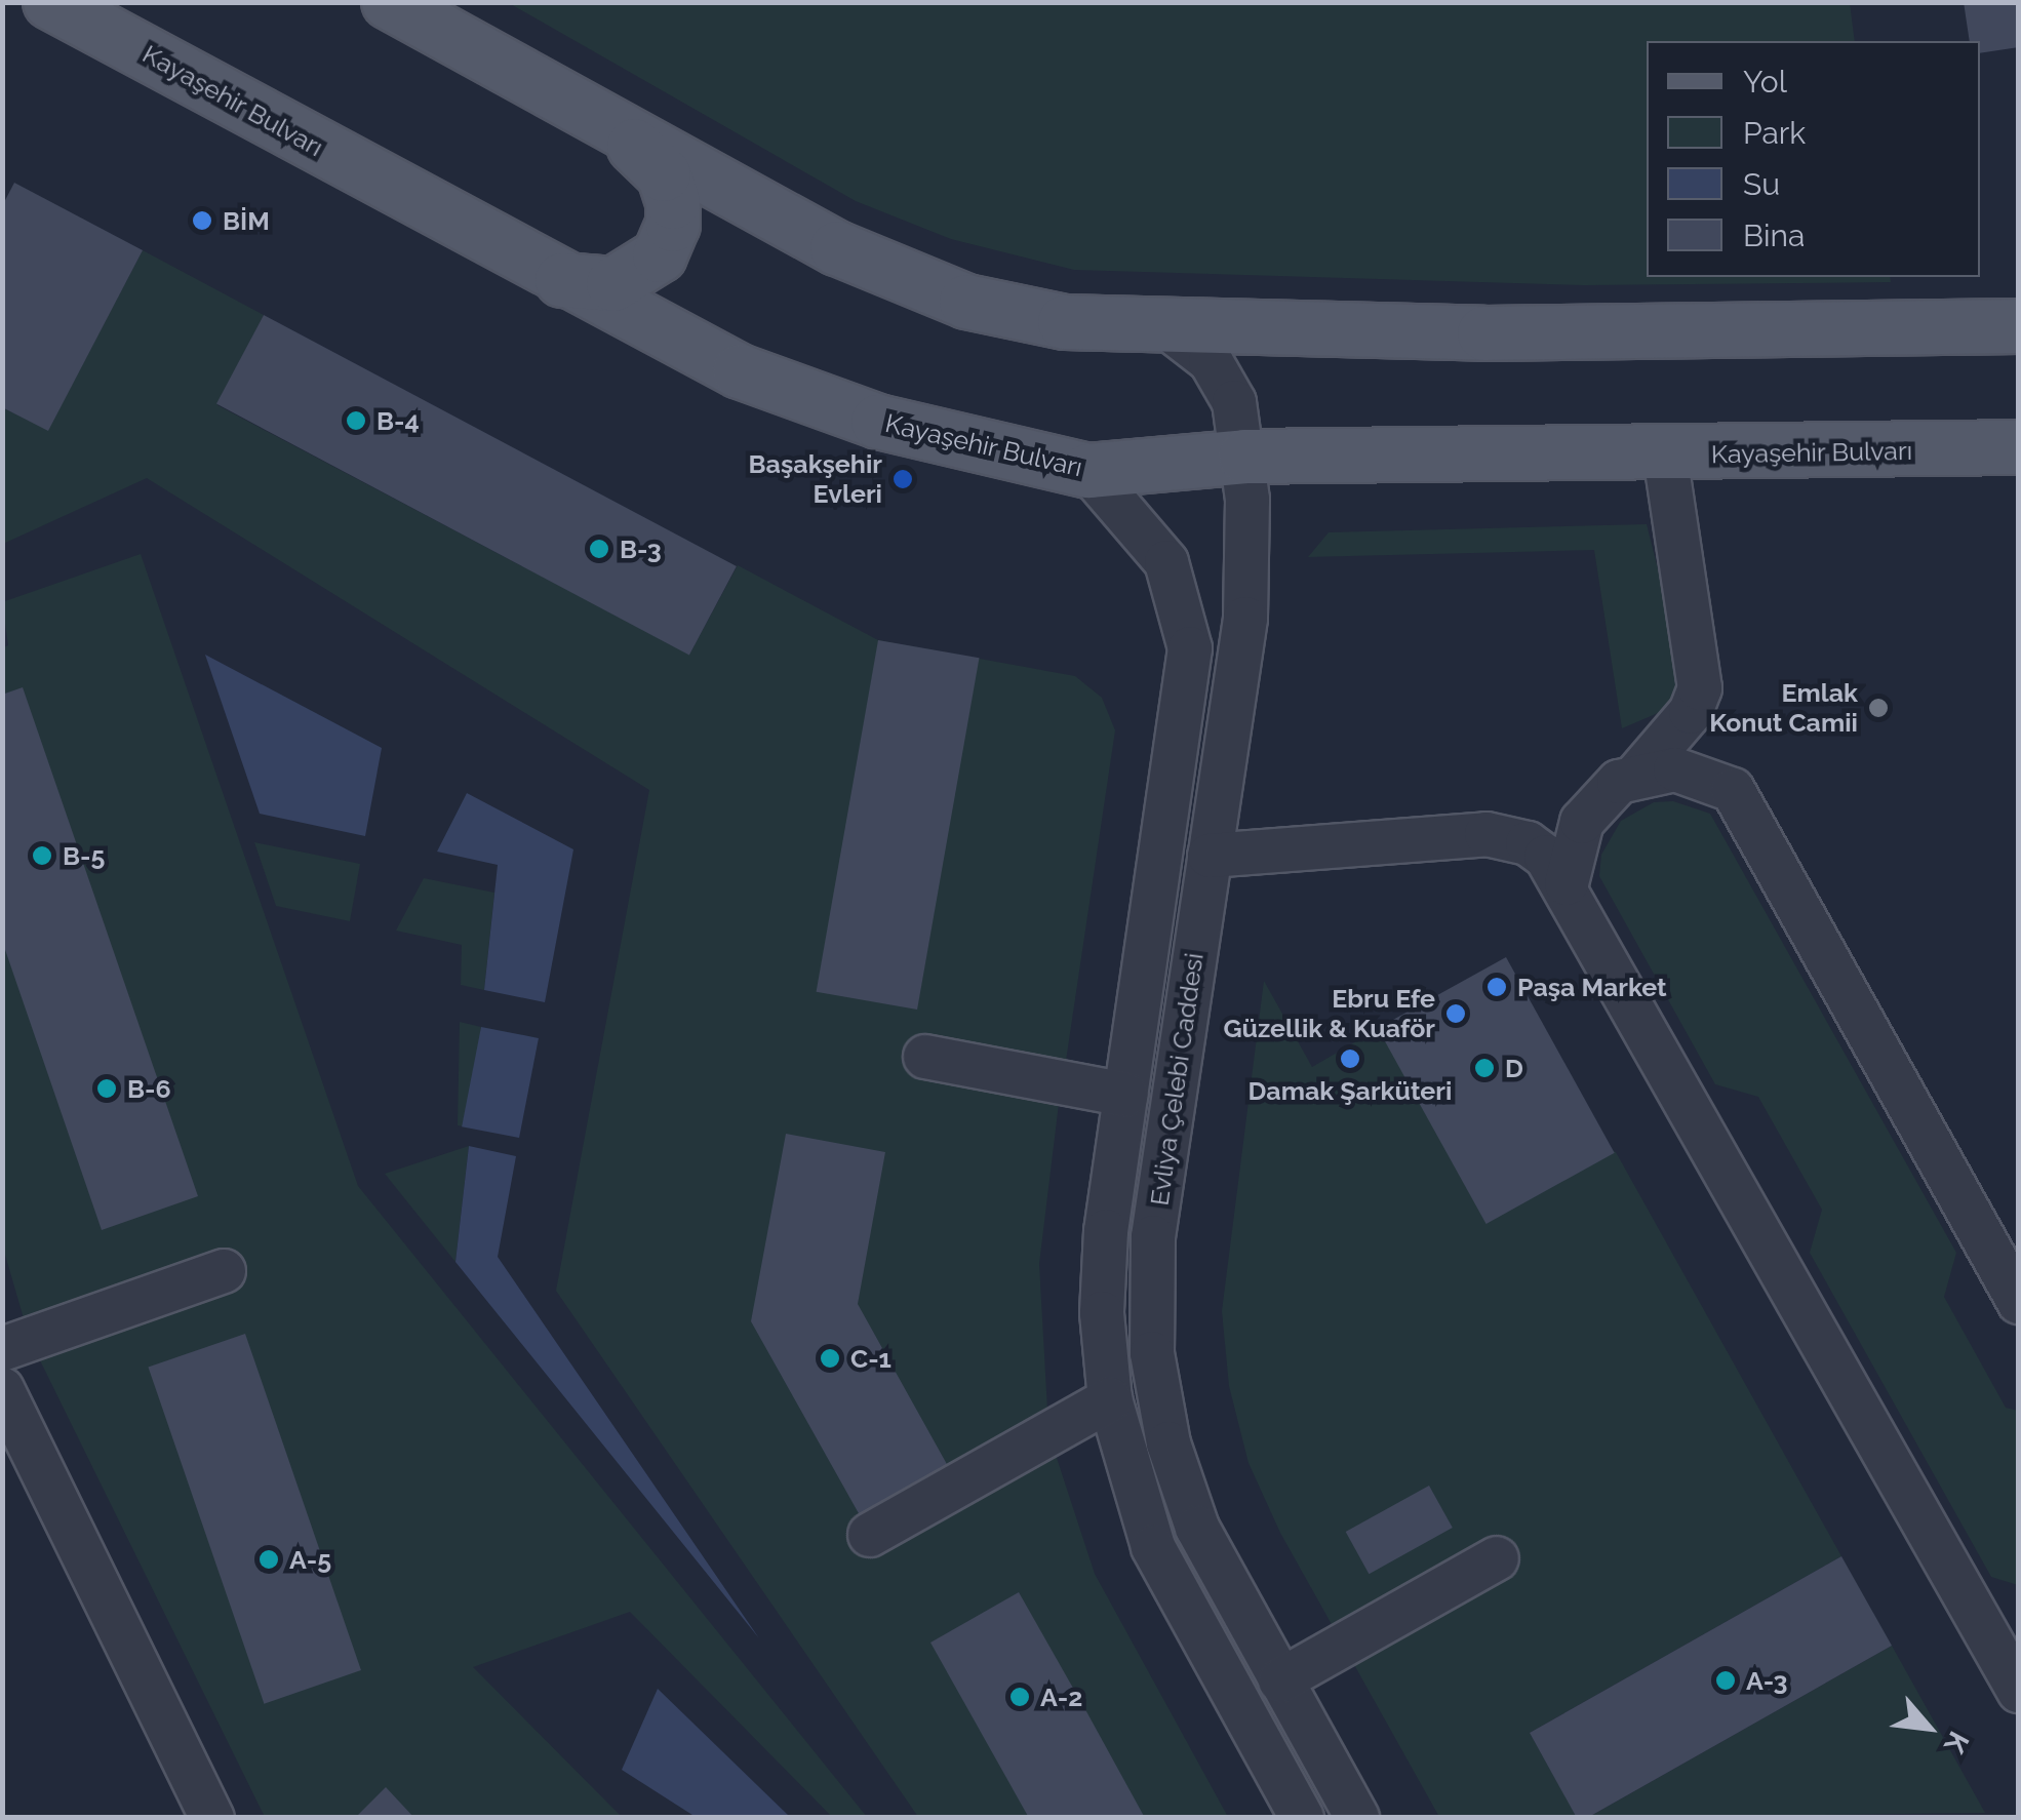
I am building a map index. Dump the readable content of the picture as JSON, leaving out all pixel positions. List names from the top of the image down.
{
  "streets": {
    "main road": ["Kayaşehir Bulvarı"],
    "street": ["Evliya Çelebi Caddesi"]
  },
  "crossings": [
    ["Kayaşehir Bulvarı", "Evliya Çelebi Caddesi"]
  ],
  "places": [
    "BİM",
    "B-4",
    "Başakşehir Evleri",
    "B-3",
    "Emlak Konut Camii",
    "B-5",
    "Paşa Market",
    "Ebru Efe Güzellik & Kuaför",
    "Damak Şarküteri",
    "D",
    "B-6",
    "C-1",
    "A-5",
    "A-3",
    "A-2"
  ],
  "legend": [
    "Yol",
    "Park",
    "Su",
    "Bina"
  ],
  "north": "bottom right"
}
